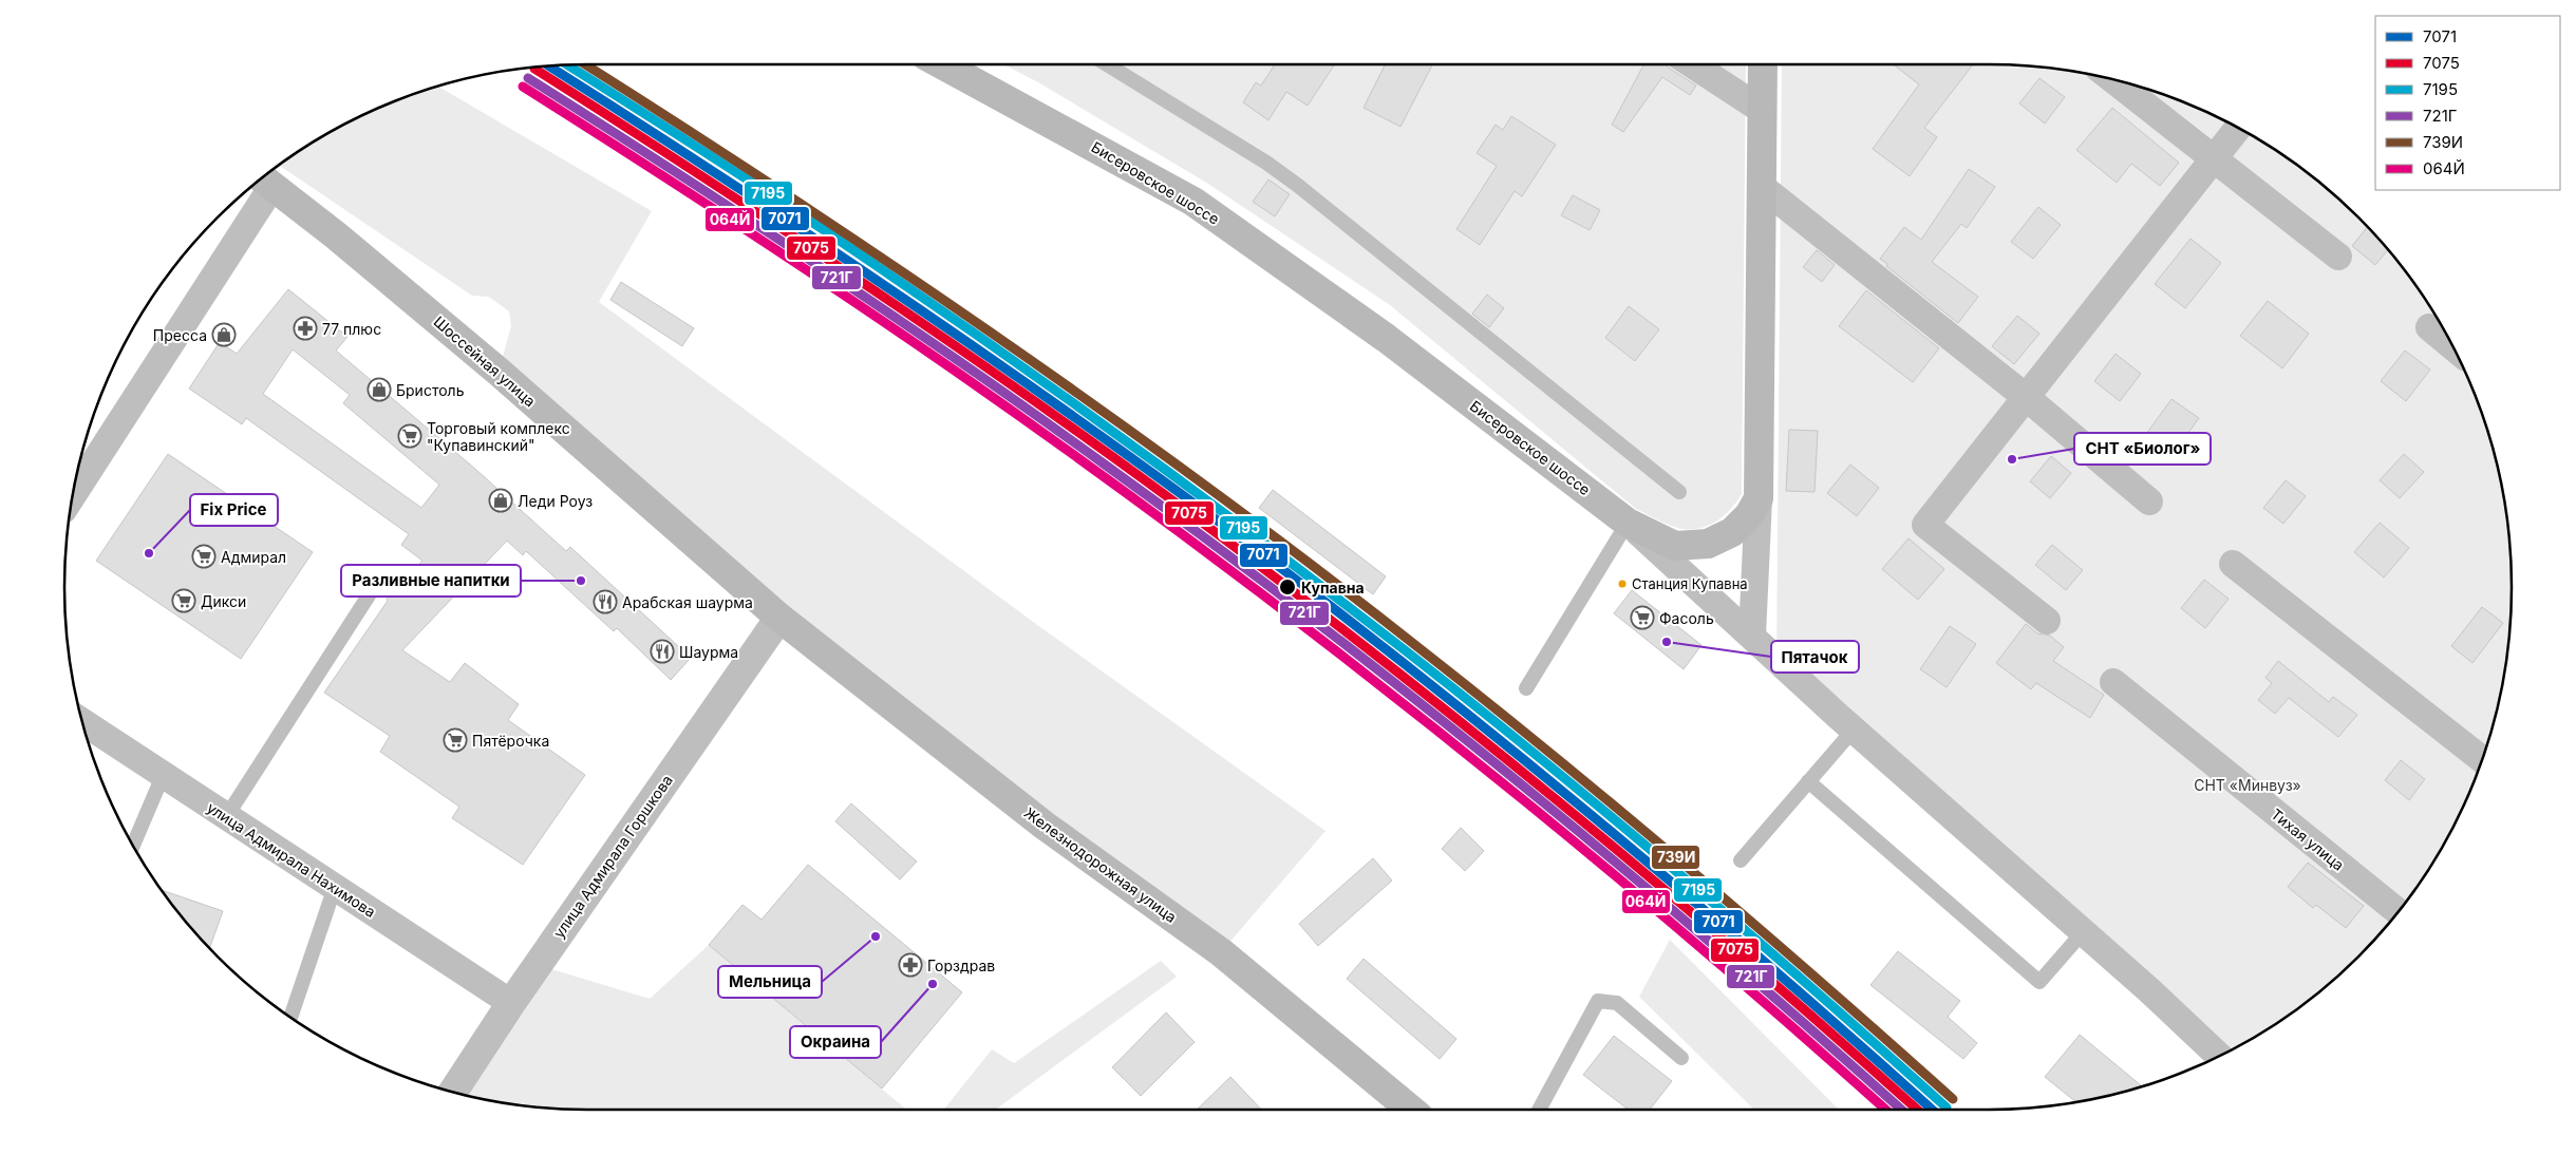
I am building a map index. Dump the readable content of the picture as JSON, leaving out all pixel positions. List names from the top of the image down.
{
  "streets": {
    "main road": ["Бисеровское шоссе", "Шоссейная улица", "Железнодорожная улица"],
    "street": ["Тихая улица", "улица Адмирала Горшкова", "улица Адмирала Нахимова"]
  },
  "crossings": [
    ["Шоссейная улица", "улица Адмирала Горшкова"],
    ["Шоссейная улица", "Железнодорожная улица"],
    ["улица Адмирала Горшкова", "улица Адмирала Нахимова"],
    ["улица Адмирала Горшкова", "Железнодорожная улица"]
  ],
  "parks": ["СНТ «Минвуз»"],
  "places": {
    "pharmacy": ["77 плюс", "Горздрав"],
    "shop": ["Пресса", "Бристоль", "Леди Роуз"],
    "supermarket": [
      "Торговый комплекс \"Купавинский\"",
      "Адмирал",
      "Дикси",
      "Фасоль",
      "Пятёрочка"
    ],
    "other": [
      "СНТ «Биолог»",
      "Fix Price",
      "Разливные напитки",
      "Станция Купавна",
      "Купавна",
      "Пятачок",
      "Мельница",
      "Окраина"
    ],
    "restaurant": ["Арабская шаурма", "Шаурма"]
  },
  "lines": [
    "transit line 739И",
    "transit line 7195",
    "transit line 7071",
    "transit line 7075",
    "transit line 721Г",
    "transit line 064Й"
  ],
  "legend": [
    "7071",
    "7075",
    "7195",
    "721Г",
    "739И",
    "064Й"
  ]
}
